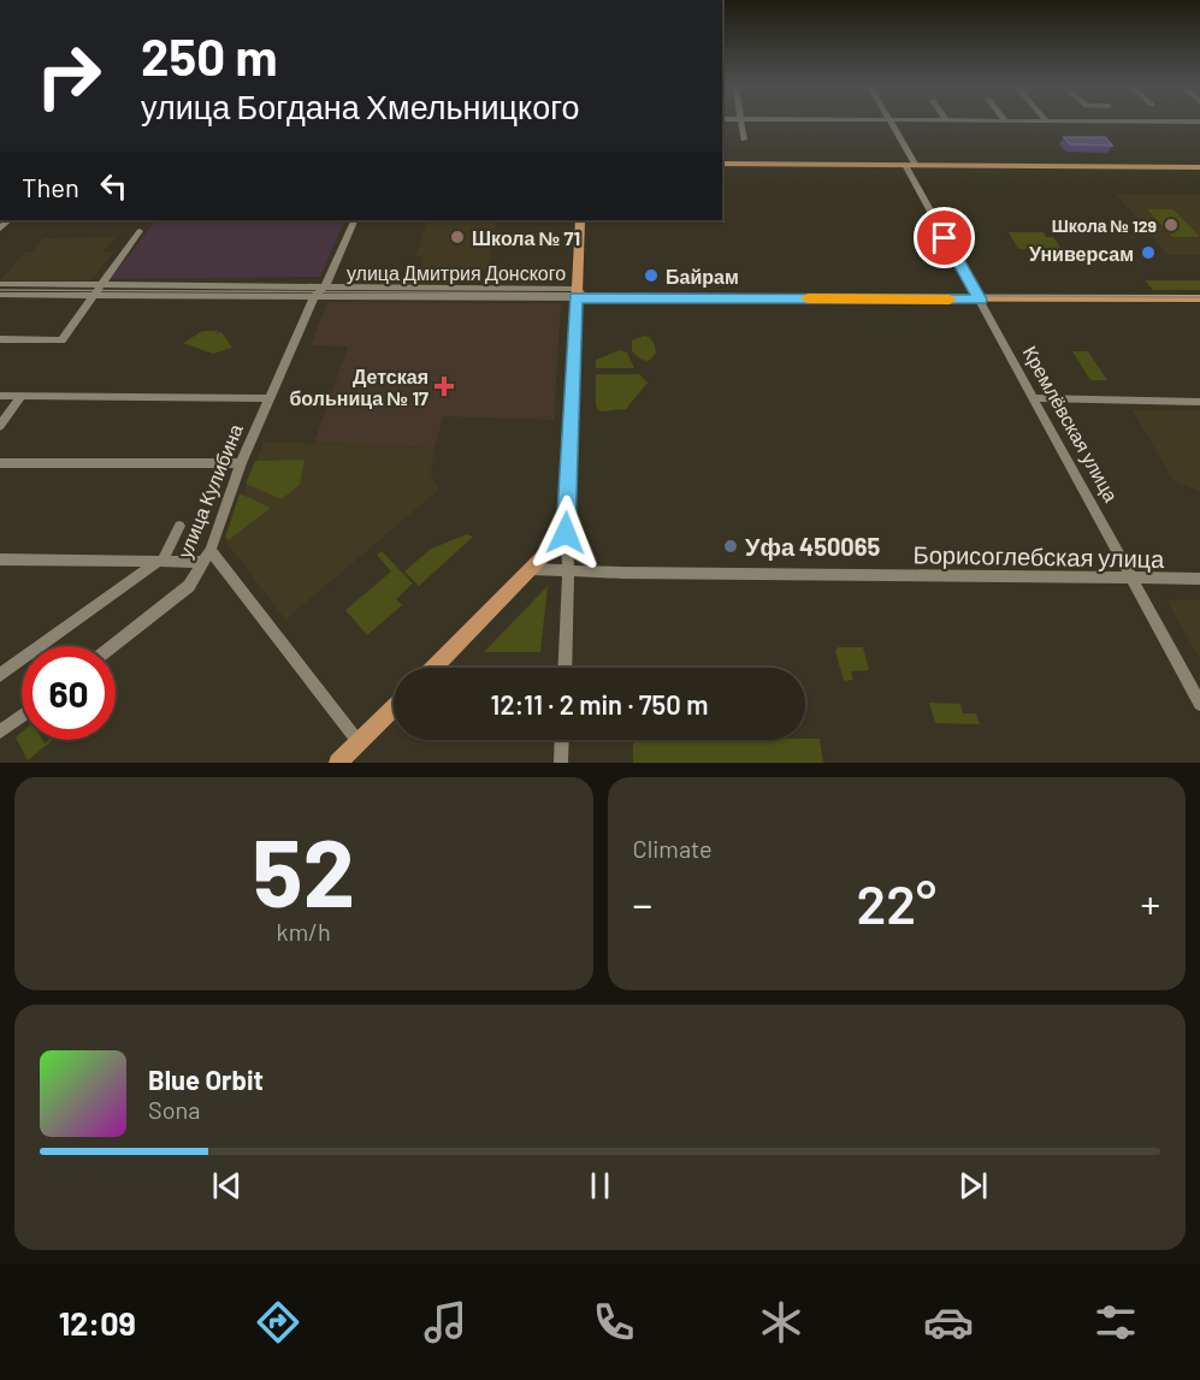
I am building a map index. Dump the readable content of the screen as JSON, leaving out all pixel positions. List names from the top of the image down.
{
  "streets": {
    "street": [
      "улица Дмитрия Донского",
      "Кремлёвская улица",
      "улица Кулибина",
      "Борисоглебская улица"
    ]
  },
  "crossings": [
    ["улица Дмитрия Донского", "улица Кулибина"],
    ["Кремлёвская улица", "Борисоглебская улица"]
  ],
  "places": {
    "other": [
      "Школа № 129",
      "Школа № 71",
      "Универсам",
      "Байрам",
      "Уфа 450065"
    ],
    "health": ["Детская больница № 17"]
  },
  "page": {
    "turn": ["250 m", "улица Богдана Хмельницкого"],
    "then": "Then",
    "limit": "60",
    "trip": "12:11 · 2 min · 750 m",
    "tile": [
      ["52", "km/h"],
      "Climate"
    ],
    "heat": ["−", "22°", "+"],
    "song": ["Blue Orbit", "Sona"],
    "tabs": "12:09"
  }
}
